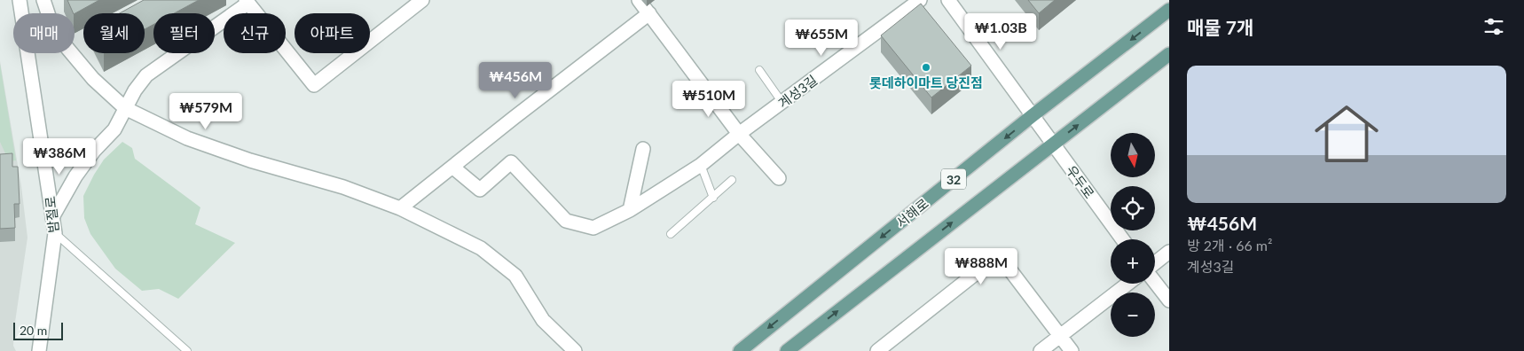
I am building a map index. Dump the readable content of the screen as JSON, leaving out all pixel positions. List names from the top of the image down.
{
  "streets": {
    "main road": ["32", "서해로"],
    "street": ["계성3길", "우두로", "밤절로"]
  },
  "crossings": [
    ["우두로", "서해로"]
  ],
  "places": ["롯데하이마트 당진점"],
  "scale_bar": "20 m",
  "north": "bottom",
  "page": {
    "heading": "매물 7개",
    "price": [
      "₩1.03B",
      "₩655M",
      "₩456M",
      "₩510M",
      "₩579M",
      "₩386M",
      "₩888M"
    ],
    "chip": [
      "매매",
      "월세",
      "필터",
      "신규",
      "아파트"
    ],
    "list": [
      {
        "name": "₩456M",
        "note": "방 2개 · 66 m² · 계성3길"
      }
    ],
    "map_buttons": ["+", "−"],
    "scale": "20 m"
  }
}
